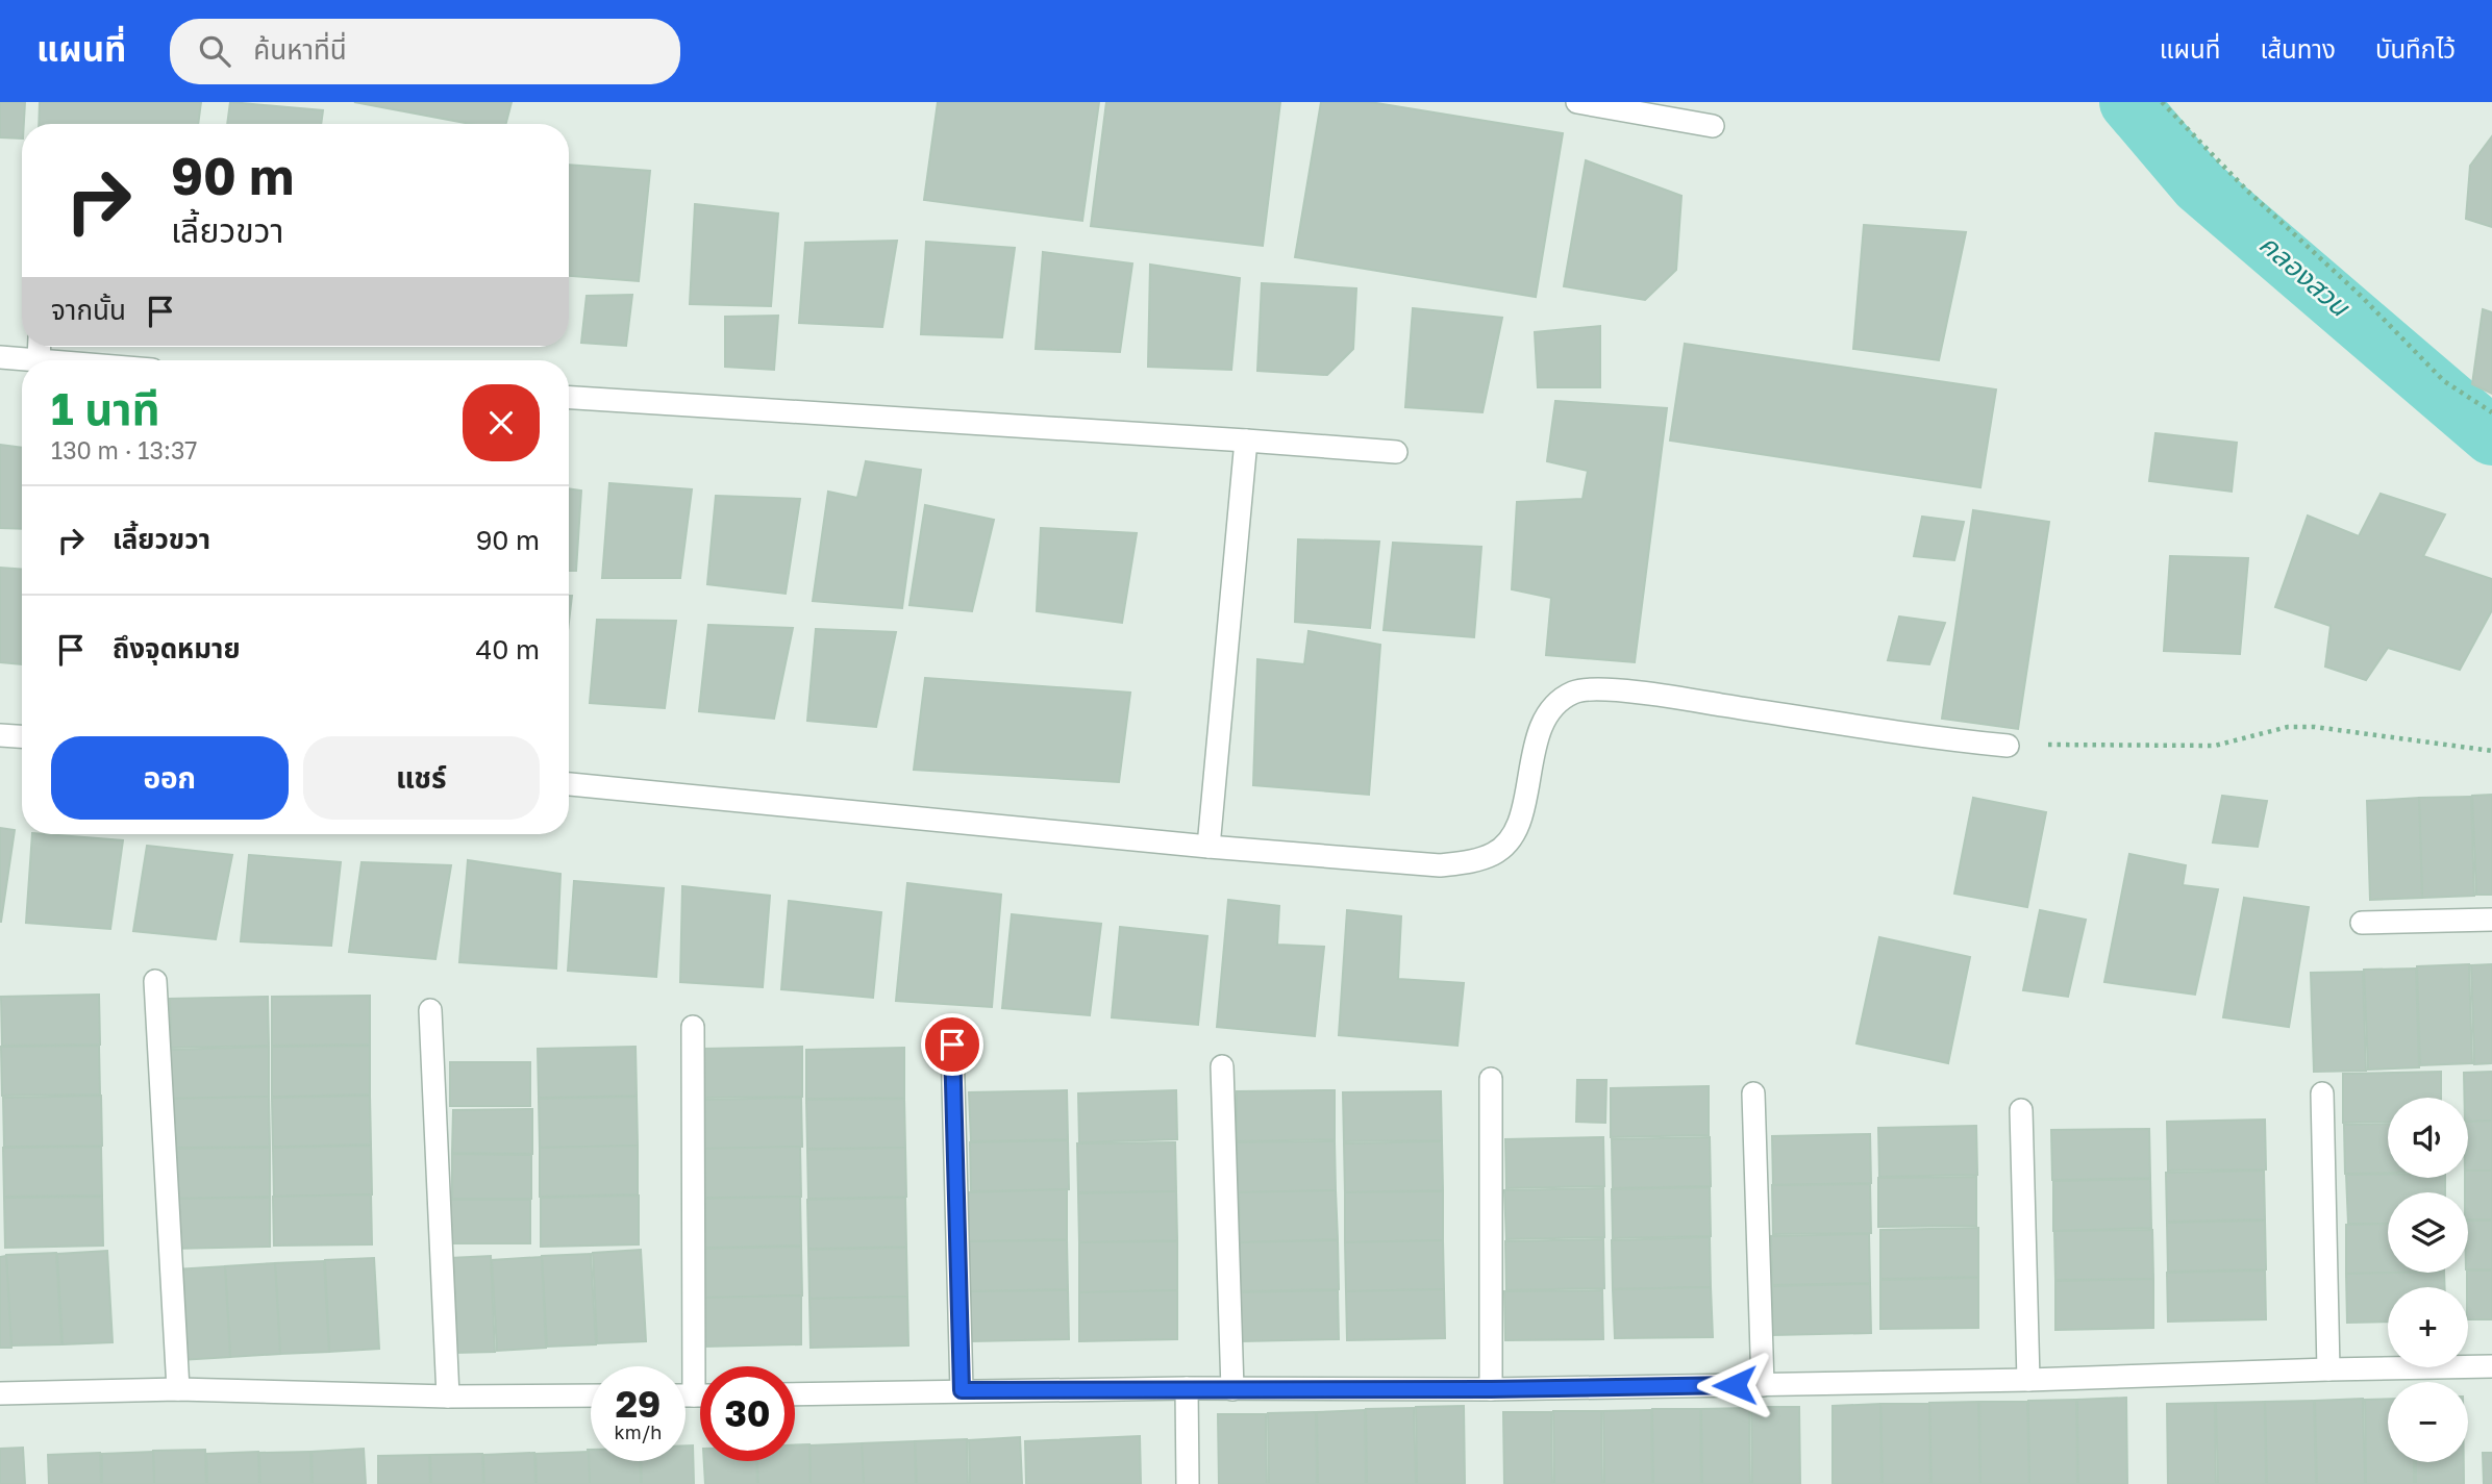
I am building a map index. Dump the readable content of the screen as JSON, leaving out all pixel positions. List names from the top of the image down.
{
  "water": ["คลองสวน"],
  "page": {
    "header": "แผนที่",
    "search": "ค้นหาที่นี่",
    "nav": ["แผนที่", "เส้นทาง", "บันทึกไว้"],
    "turn": ["90 m", "เลี้ยวขวา"],
    "then": "จากนั้น",
    "heading": ["1 นาที", "130 m · 13:37"],
    "list": [
      {
        "name": "เลี้ยวขวา",
        "value": "90 m"
      },
      {
        "name": "ถึงจุดหมาย",
        "value": "40 m"
      }
    ],
    "buttons": ["ออก", "แชร์"],
    "map_buttons": ["+", "−"],
    "speed": "29 km/h",
    "limit": "30"
  }
}
